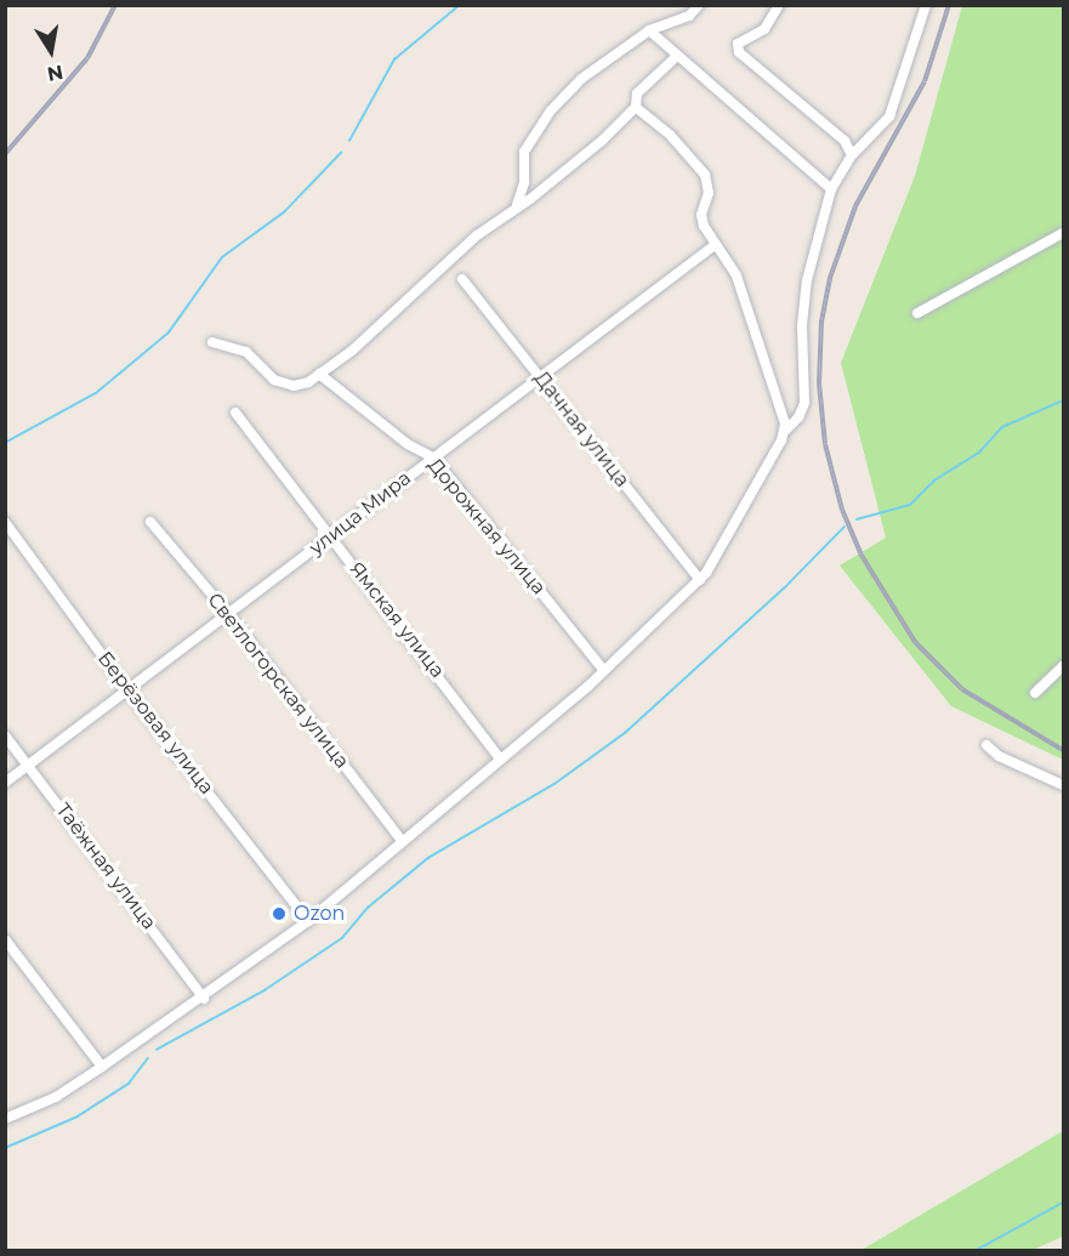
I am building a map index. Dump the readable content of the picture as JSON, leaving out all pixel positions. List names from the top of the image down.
{
  "streets": {
    "street": [
      "Дачная улица",
      "улица Мира",
      "Дорожная улица",
      "Ямская улица",
      "Светлогорская улица",
      "Берёзовая улица",
      "Таёжная улица"
    ]
  },
  "crossings": [
    ["Дачная улица", "улица Мира"],
    ["улица Мира", "Дорожная улица"],
    ["улица Мира", "Ямская улица"],
    ["улица Мира", "Светлогорская улица"],
    ["улица Мира", "Берёзовая улица"],
    ["улица Мира", "Таёжная улица"]
  ],
  "places": ["Ozon"],
  "north": "bottom"
}
